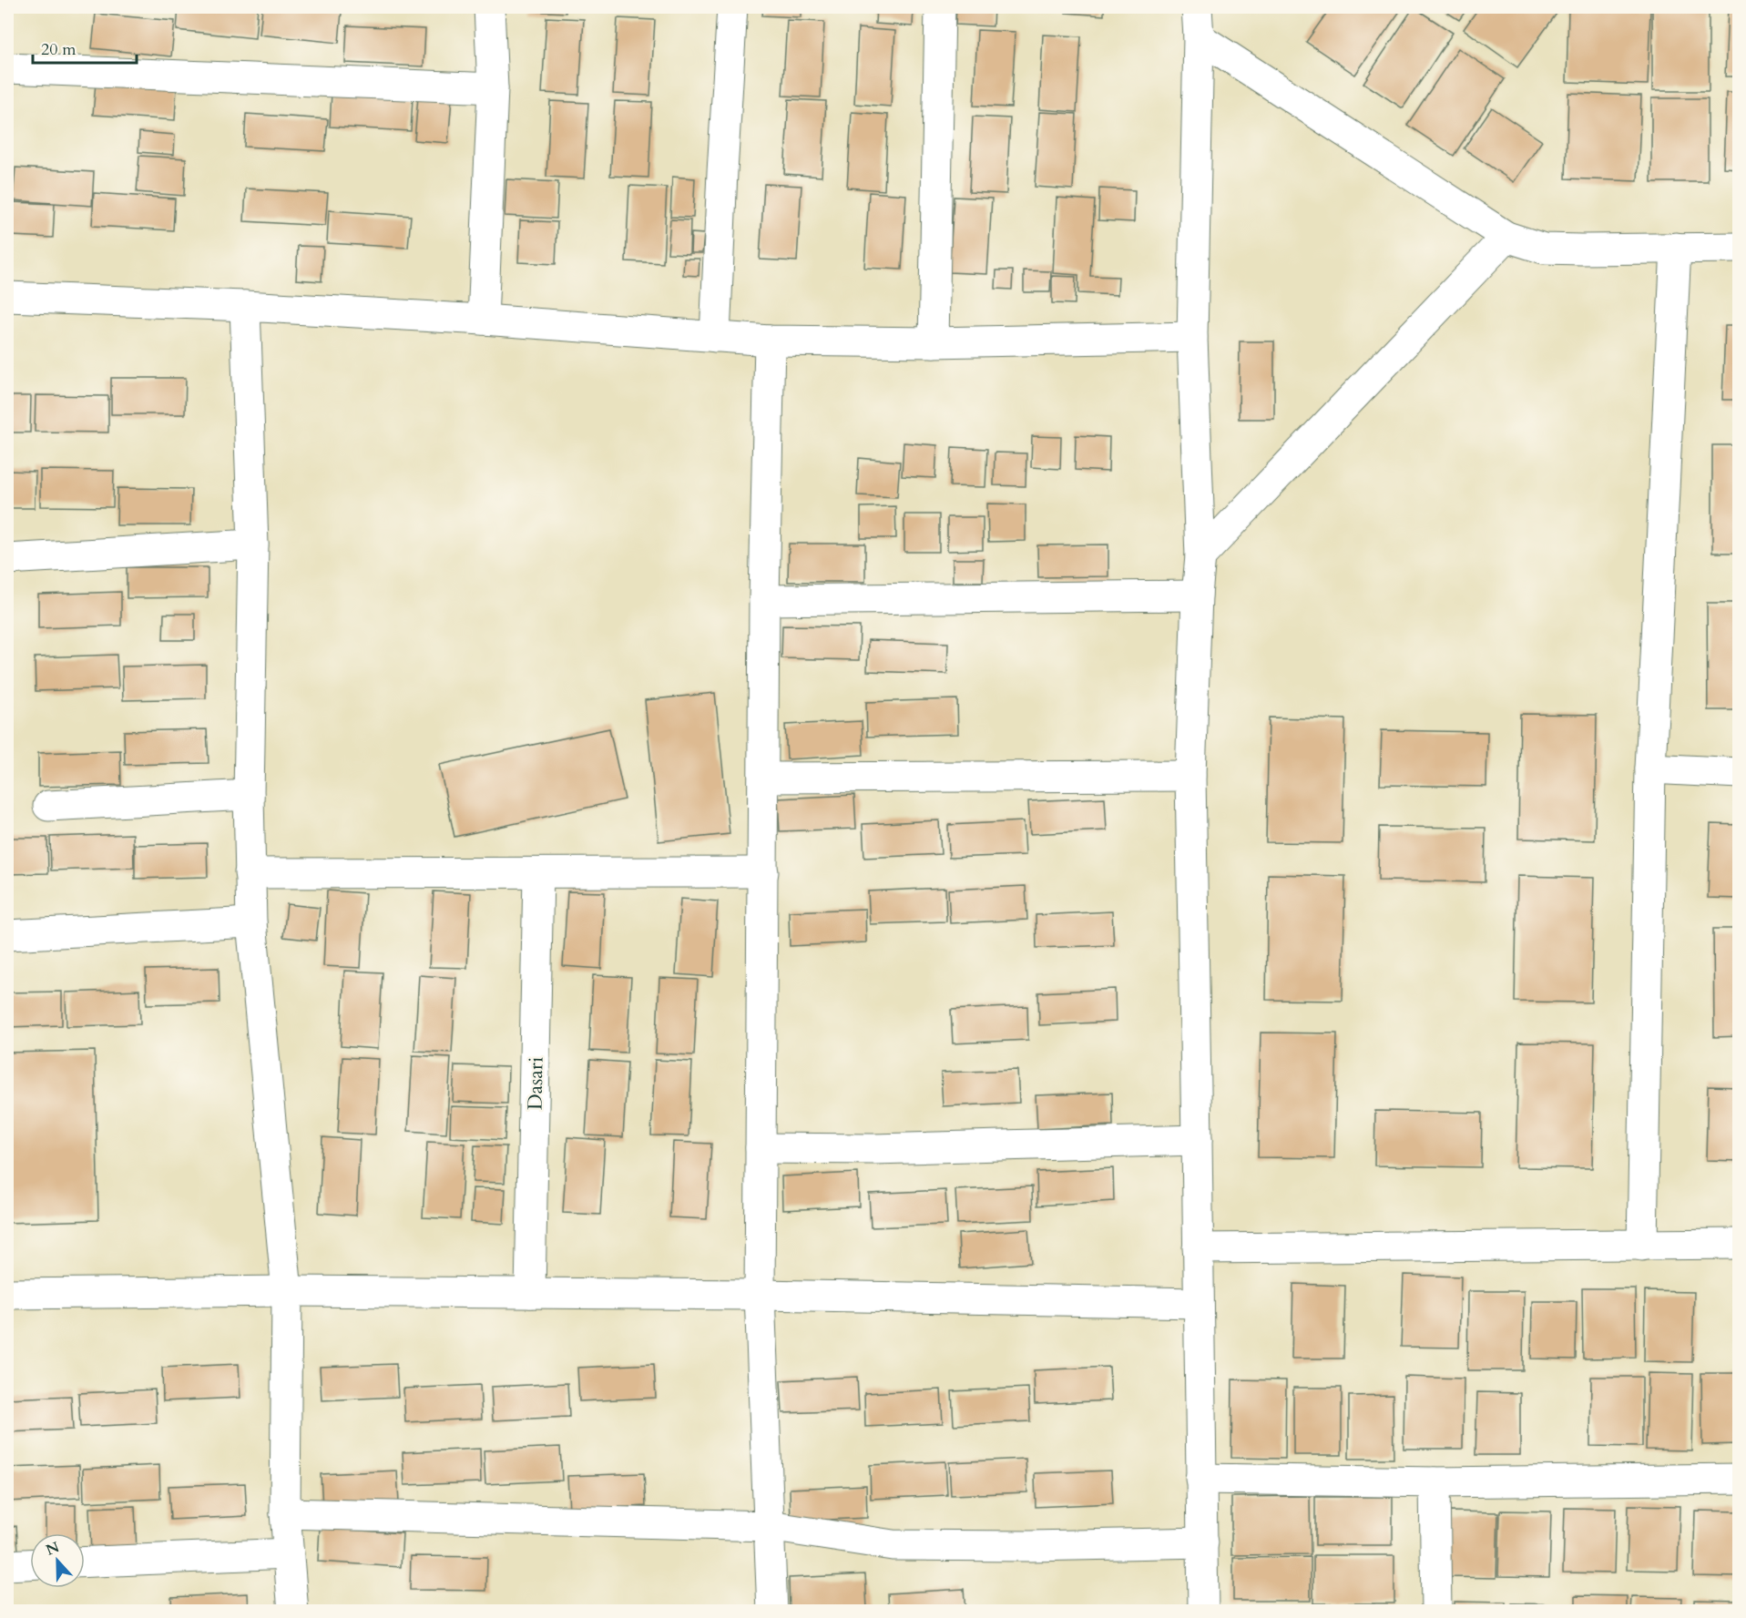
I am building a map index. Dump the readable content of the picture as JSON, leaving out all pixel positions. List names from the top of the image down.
{
  "streets": {
    "street": ["Dasari"]
  },
  "scale_bar": "20 m",
  "north": "top"
}
